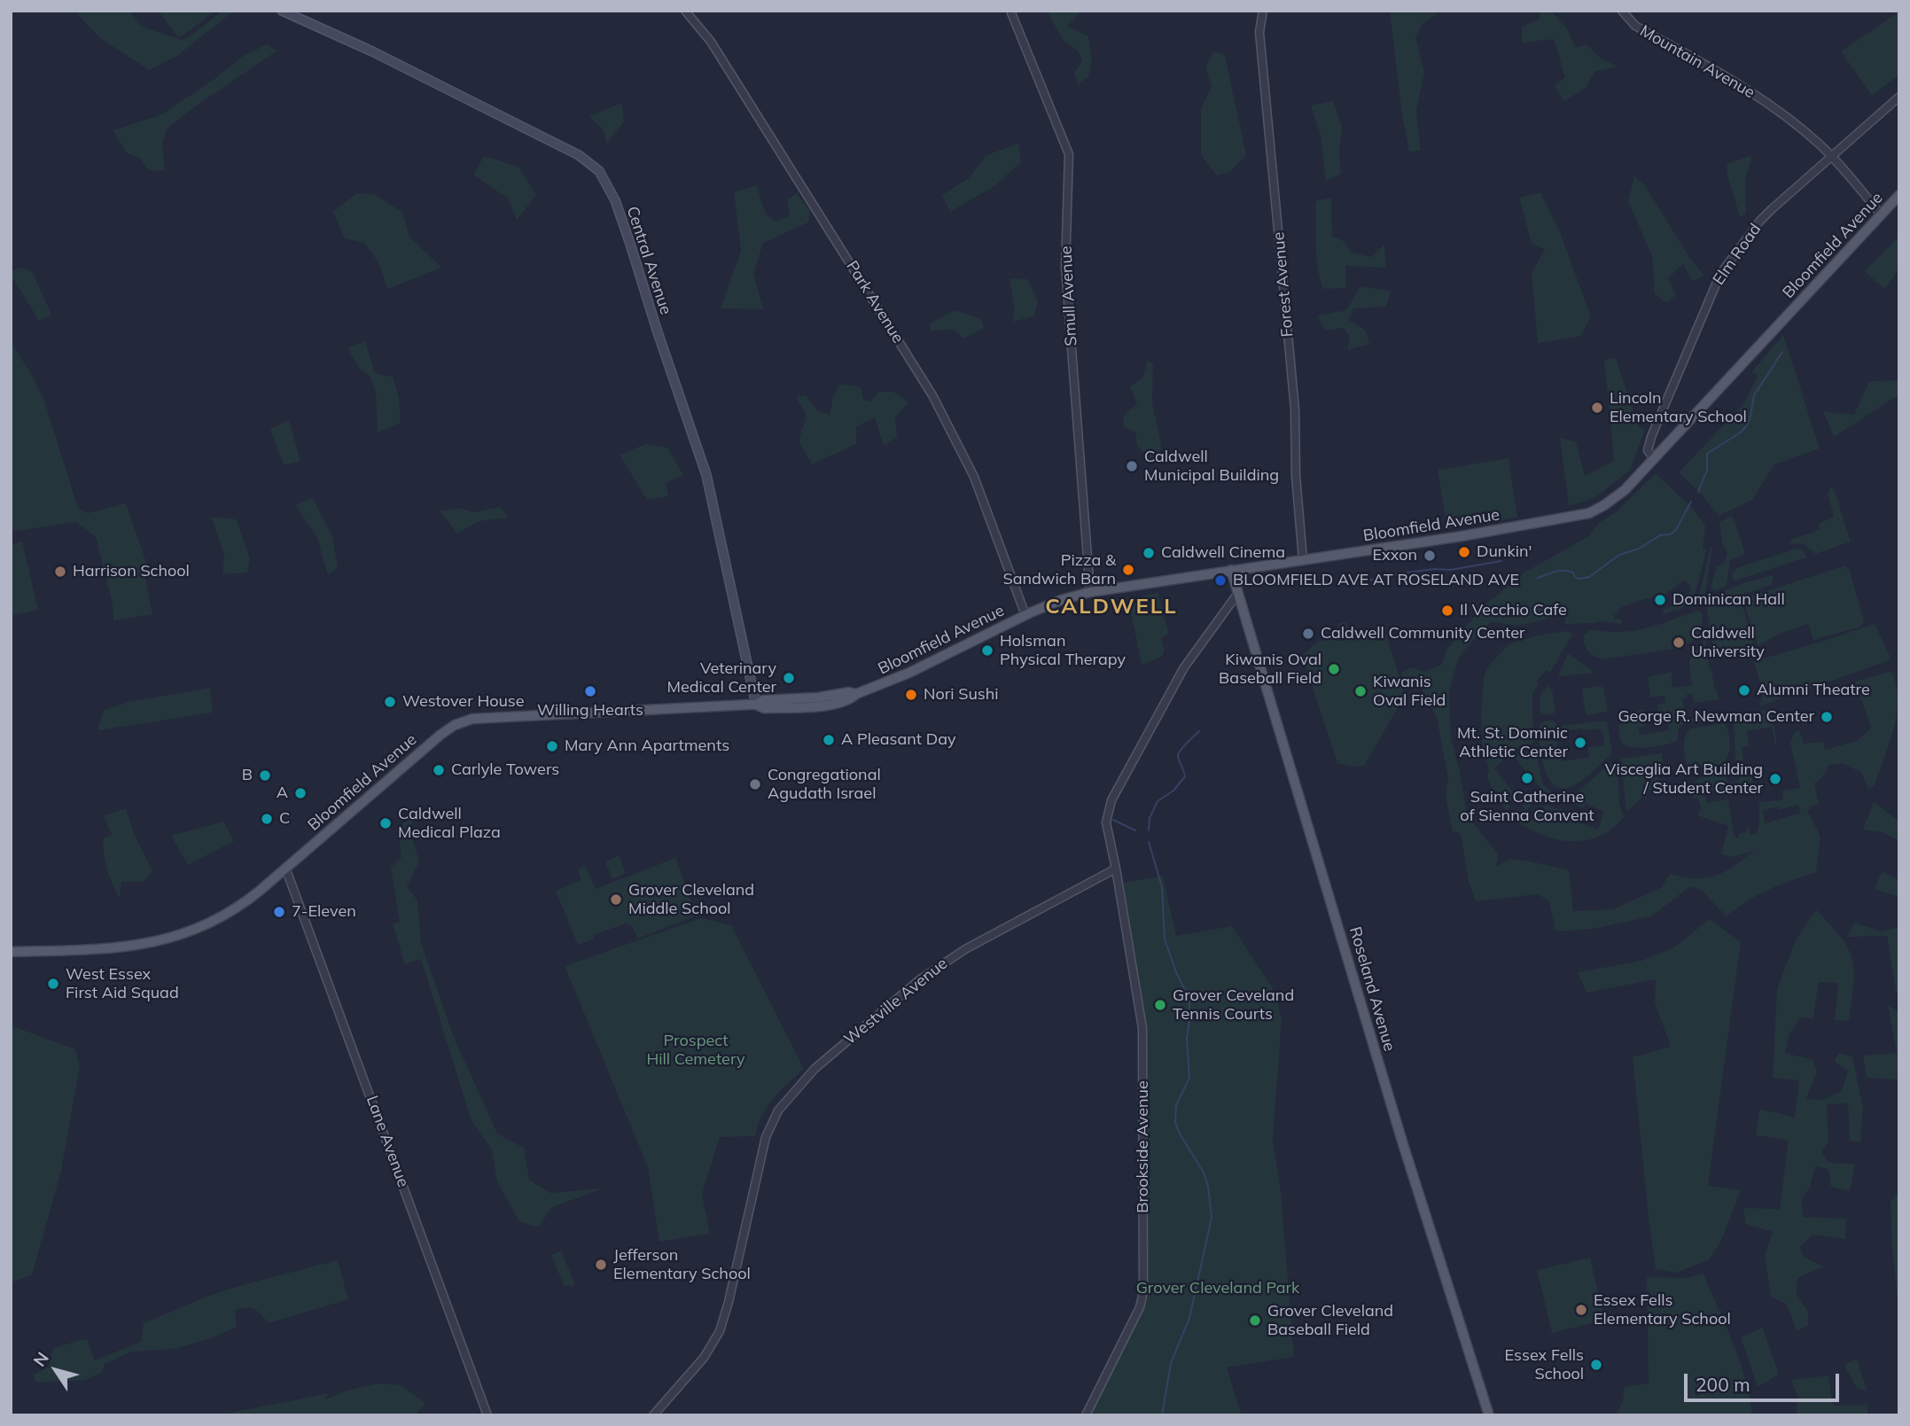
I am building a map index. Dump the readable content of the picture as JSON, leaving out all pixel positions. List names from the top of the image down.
{
  "streets": {
    "main road": ["Bloomfield Avenue", "Central Avenue", "Roseland Avenue"],
    "street": [
      "Mountain Avenue",
      "Elm Road",
      "Forest Avenue",
      "Smull Avenue",
      "Park Avenue",
      "Westville Avenue",
      "Lane Avenue",
      "Brookside Avenue"
    ]
  },
  "crossings": [
    ["Mountain Avenue", "Bloomfield Avenue"],
    ["Mountain Avenue", "Elm Road"],
    ["Bloomfield Avenue", "Elm Road"],
    ["Bloomfield Avenue", "Central Avenue"],
    ["Bloomfield Avenue", "Forest Avenue"],
    ["Bloomfield Avenue", "Smull Avenue"],
    ["Bloomfield Avenue", "Park Avenue"],
    ["Bloomfield Avenue", "Roseland Avenue"],
    ["Bloomfield Avenue", "Lane Avenue"],
    ["Westville Avenue", "Brookside Avenue"]
  ],
  "districts": ["CALDWELL"],
  "parks": ["Prospect Hill Cemetery", "Grover Cleveland Park"],
  "places": [
    "Lincoln Elementary School",
    "Caldwell Municipal Building",
    "Dunkin'",
    "Caldwell Cinema",
    "Exxon",
    "Pizza & Sandwich Barn",
    "Harrison School",
    "BLOOMFIELD AVE AT ROSELAND AVE",
    "Dominican Hall",
    "Il Vecchio Cafe",
    "Caldwell Community Center",
    "Caldwell University",
    "Holsman Physical Therapy",
    "Kiwanis Oval Baseball Field",
    "Veterinary Medical Center",
    "Alumni Theatre",
    "Willing Hearts",
    "Kiwanis Oval Field",
    "Nori Sushi",
    "Westover House",
    "George R. Newman Center",
    "A Pleasant Day",
    "Mt. St. Dominic Athletic Center",
    "Mary Ann Apartments",
    "Carlyle Towers",
    "B",
    "Saint Catherine of Sienna Convent",
    "Visceglia Art Building / Student Center",
    "Congregational Agudath Israel",
    "A",
    "C",
    "Caldwell Medical Plaza",
    "Grover Cleveland Middle School",
    "7-Eleven",
    "West Essex First Aid Squad",
    "Grover Ceveland Tennis Courts",
    "Jefferson Elementary School",
    "Essex Fells Elementary School",
    "Grover Cleveland Baseball Field",
    "Essex Fells School"
  ],
  "scale_bar": "200 m",
  "north": "top left"
}
